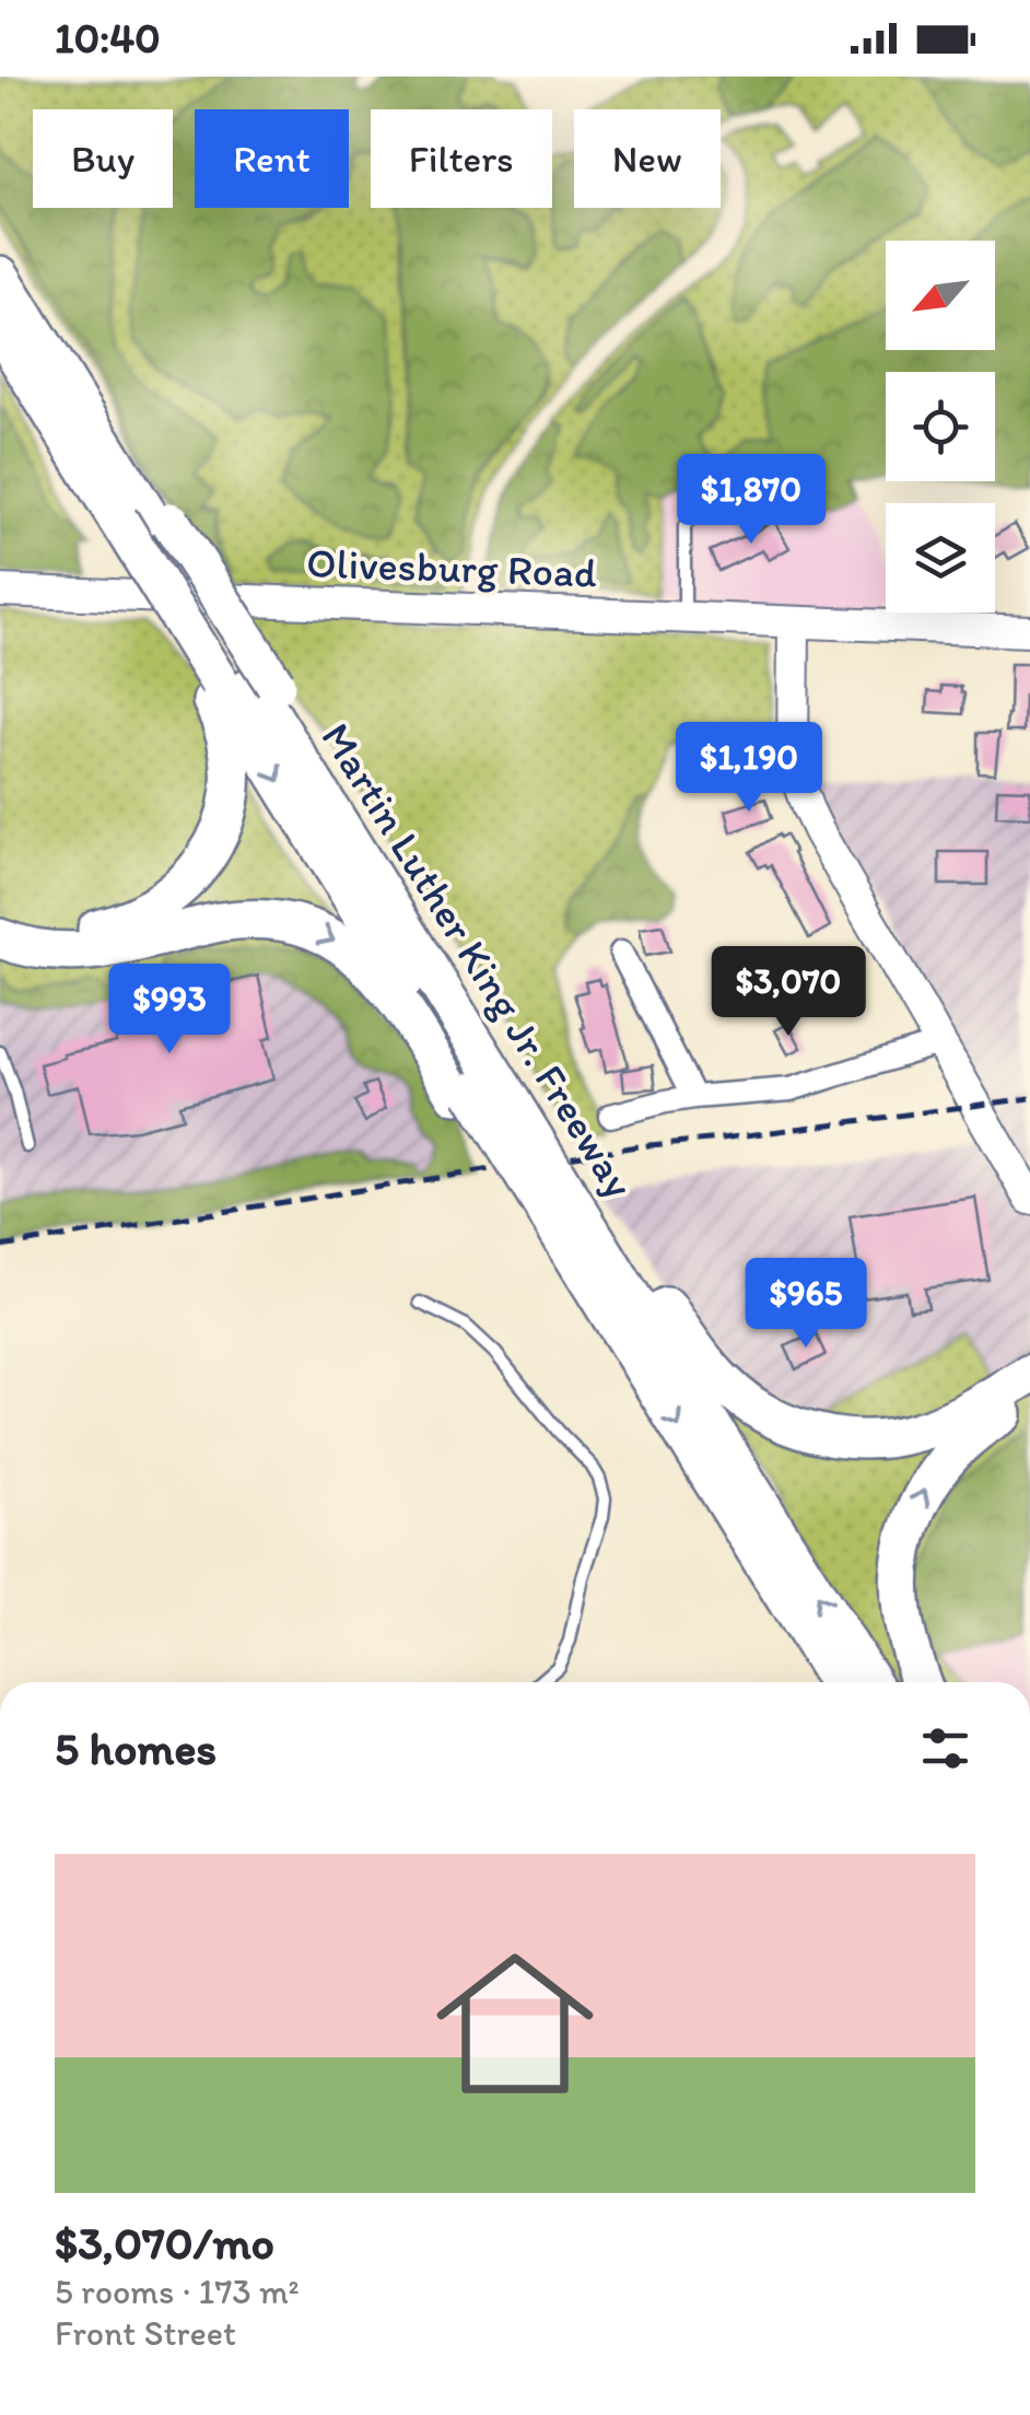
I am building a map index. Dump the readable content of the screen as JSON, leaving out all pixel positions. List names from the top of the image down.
{
  "streets": {
    "highway": ["Martin Luther King Jr. Freeway"],
    "main road": ["Olivesburg Road"]
  },
  "north": "bottom left",
  "page": {
    "status": "10:40",
    "chip": [
      "Buy",
      "Rent",
      "Filters",
      "New"
    ],
    "price": [
      "$1,870",
      "$1,190",
      "$3,070",
      "$993",
      "$965"
    ],
    "heading": "5 homes",
    "list": [
      {
        "name": "$3,070/mo",
        "note": "5 rooms · 173 m² · Front Street"
      }
    ]
  }
}
